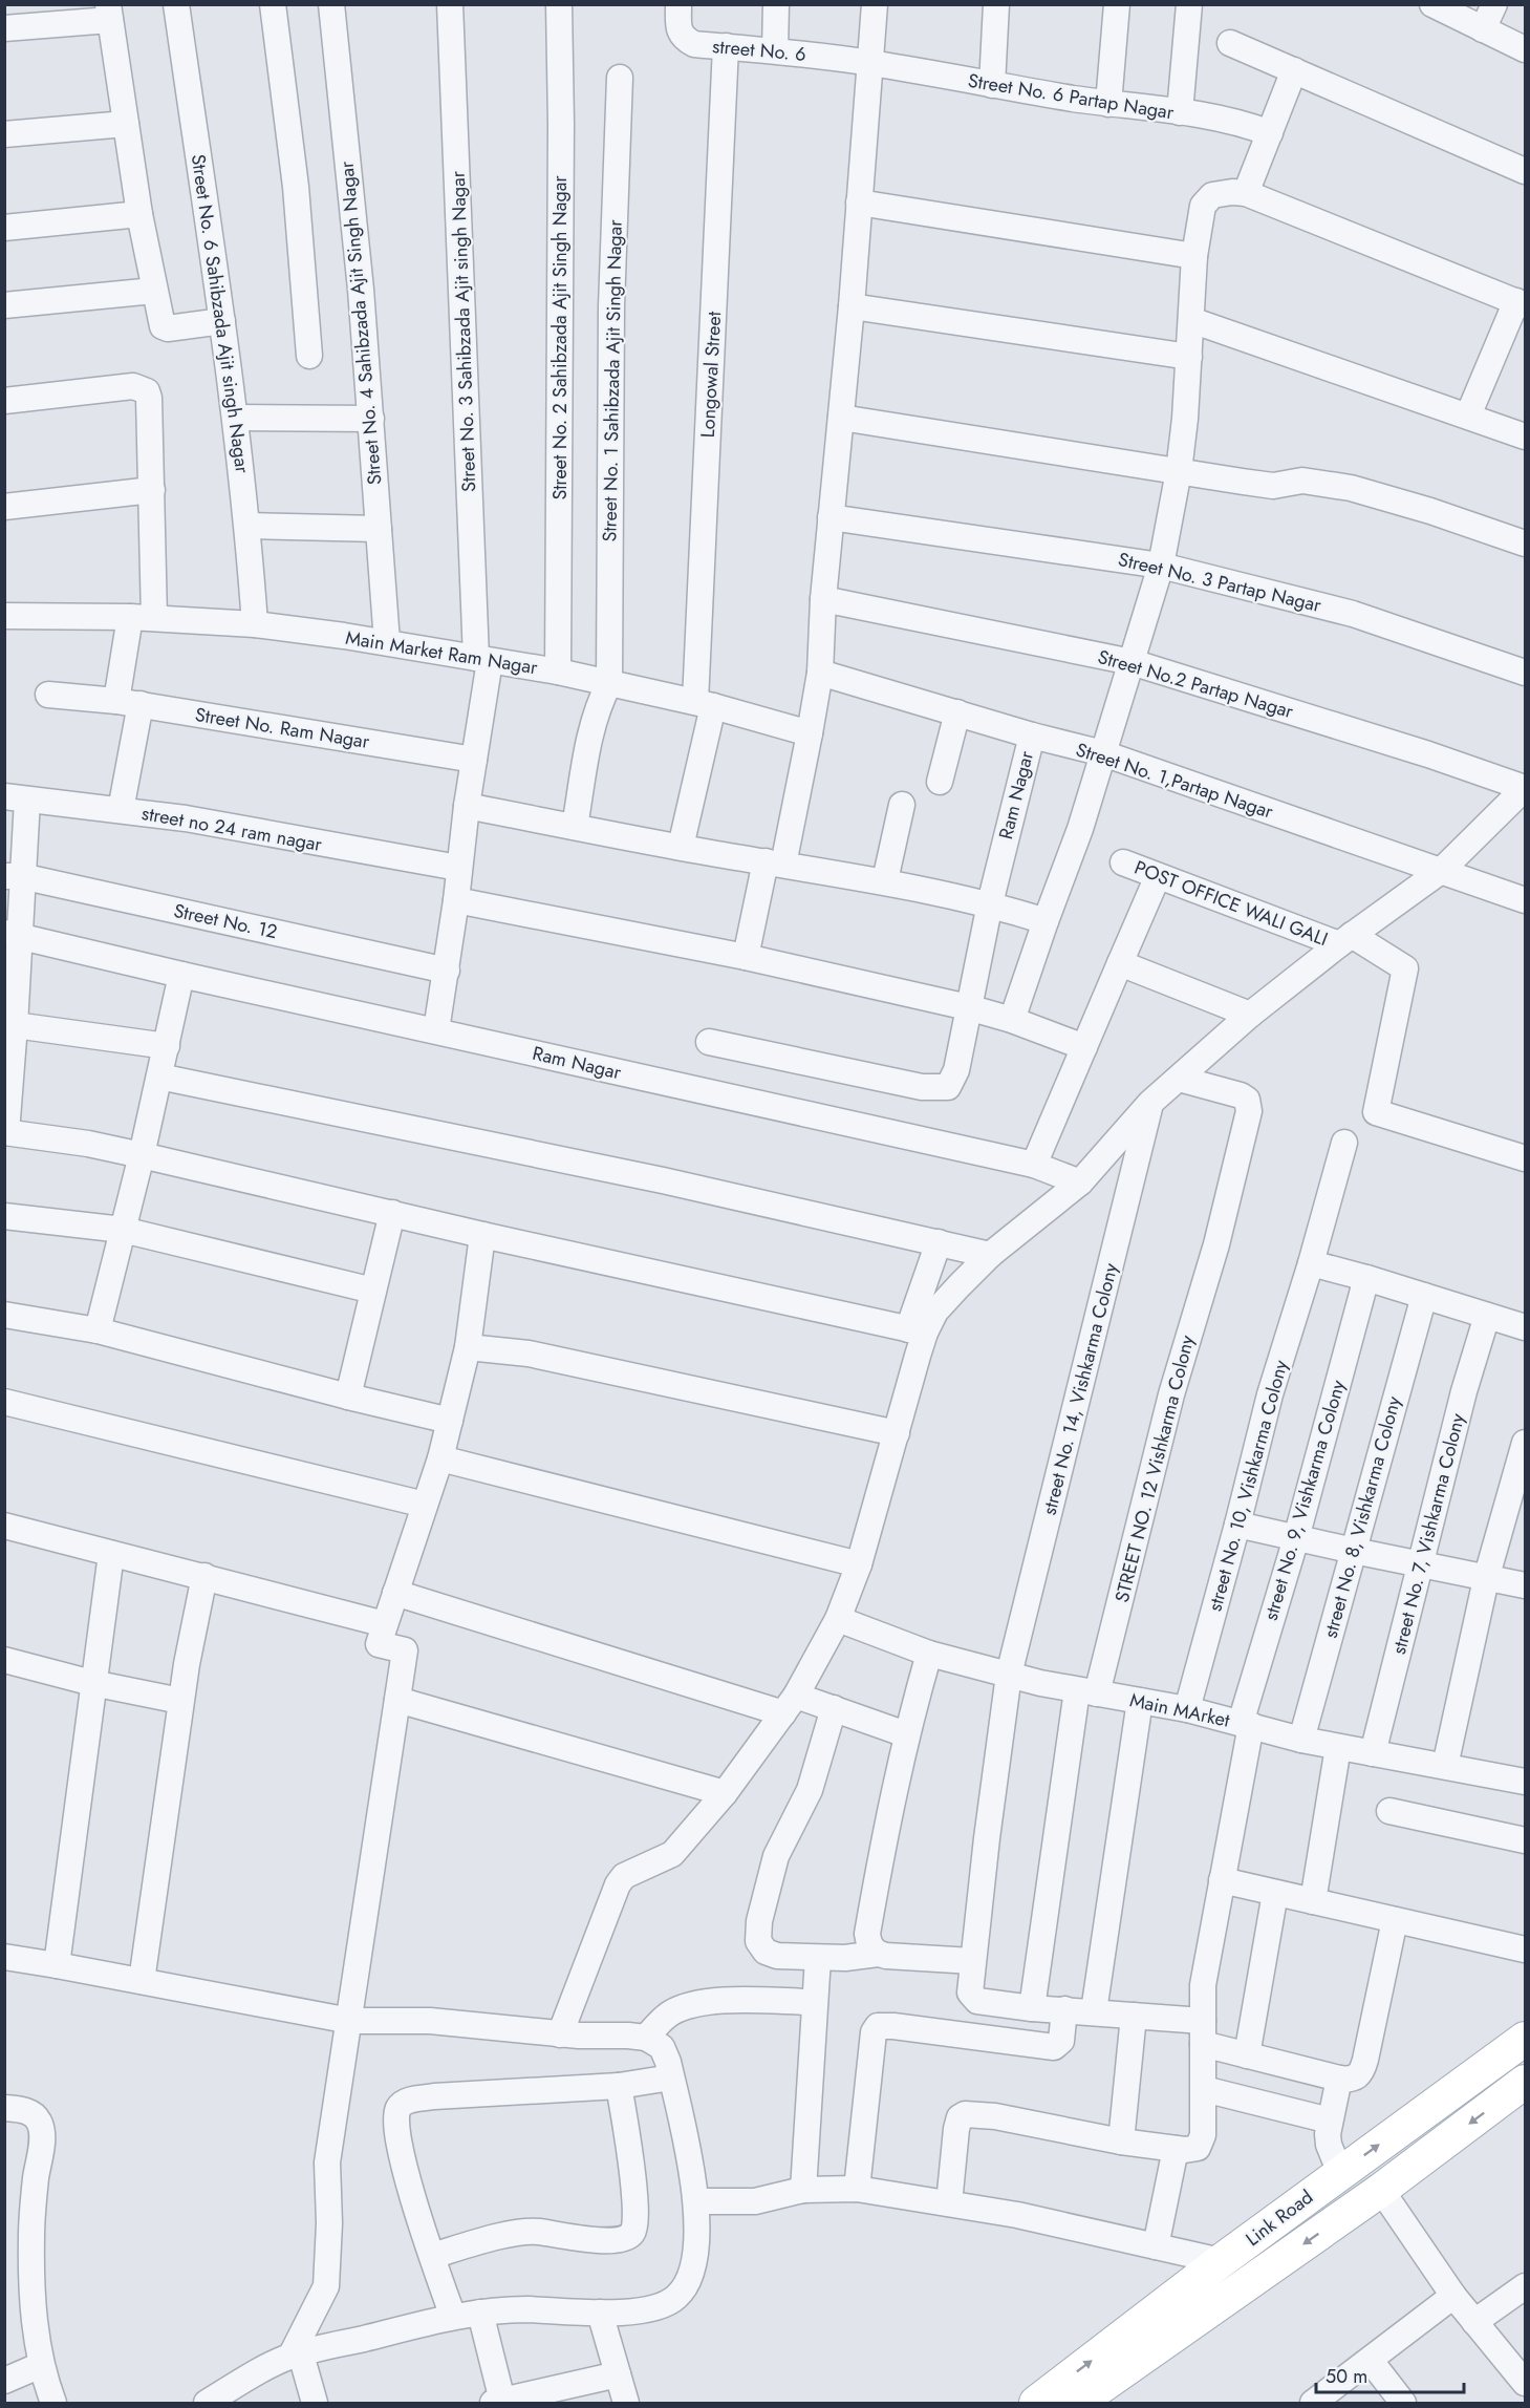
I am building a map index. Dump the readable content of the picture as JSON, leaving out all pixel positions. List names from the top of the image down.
{
  "streets": {
    "main road": ["Link Road"],
    "street": [
      "street No. 6",
      "Street No. 6 Partap Nagar",
      "Street No. 6 Sahibzada Ajit singh Nagar",
      "Street No. 4 Sahibzada Ajit Singh Nagar",
      "Street No. 3 Sahibzada Ajit singh Nagar",
      "Street No. 2 Sahibzada Ajit Singh Nagar",
      "Longowal Street",
      "Street No. 1 Sahibzada Ajit Singh Nagar",
      "Street No. 3 Partap Nagar",
      "Main Market Ram Nagar",
      "Street No.2 Partap Nagar",
      "Street No. Ram Nagar",
      "Street No. 1,Partap Nagar",
      "Ram Nagar",
      "street no 24 ram nagar",
      "POST OFFICE WALI GALI",
      "Street No. 12",
      "street No. 14, Vishkarma Colony",
      "STREET NO. 12 Vishkarma Colony",
      "street No. 10, Vishkarma Colony",
      "street No. 9, Vishkarma Colony",
      "street No. 8, Vishkarma Colony",
      "street No. 7, Vishkarma Colony",
      "Main MArket"
    ]
  },
  "crossings": [
    ["street No. 6", "Street No. 6 Partap Nagar"],
    ["street No. 6", "Longowal Street"],
    ["Street No. 6 Sahibzada Ajit singh Nagar", "Main Market Ram Nagar"],
    ["Street No. 4 Sahibzada Ajit Singh Nagar", "Main Market Ram Nagar"],
    ["Street No. 3 Sahibzada Ajit singh Nagar", "Main Market Ram Nagar"],
    ["Street No. 2 Sahibzada Ajit Singh Nagar", "Main Market Ram Nagar"],
    ["Longowal Street", "Main Market Ram Nagar"],
    ["Street No. 1 Sahibzada Ajit Singh Nagar", "Main Market Ram Nagar"],
    ["Street No. 1,Partap Nagar", "Ram Nagar"],
    ["street No. 14, Vishkarma Colony", "STREET NO. 12 Vishkarma Colony"],
    ["street No. 14, Vishkarma Colony", "street No. 9, Vishkarma Colony"],
    ["street No. 14, Vishkarma Colony", "Main MArket"],
    ["STREET NO. 12 Vishkarma Colony", "Main MArket"],
    ["street No. 10, Vishkarma Colony", "Main MArket"],
    ["street No. 9, Vishkarma Colony", "Main MArket"],
    ["street No. 8, Vishkarma Colony", "Main MArket"],
    ["street No. 7, Vishkarma Colony", "Main MArket"]
  ],
  "scale_bar": "50 m"
}
